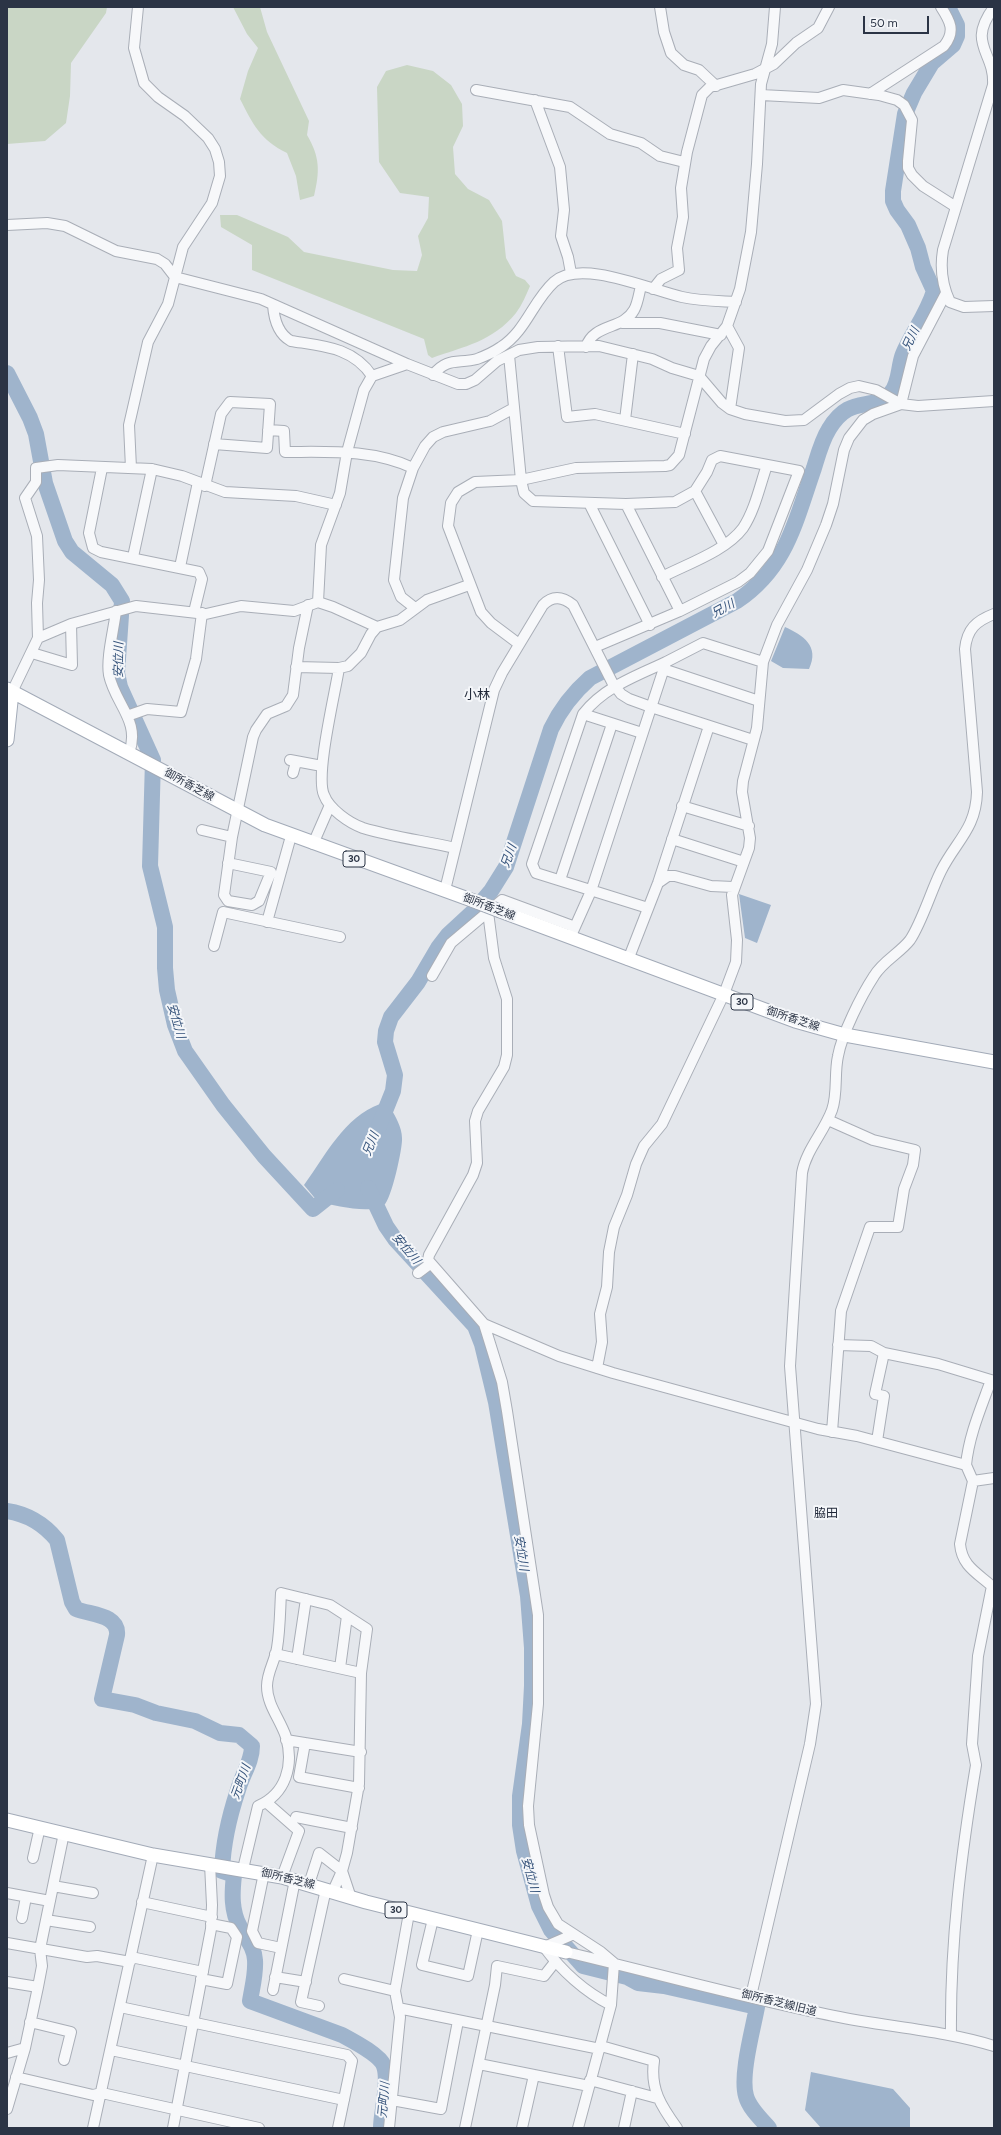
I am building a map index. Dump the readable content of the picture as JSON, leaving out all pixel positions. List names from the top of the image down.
{
  "streets": {
    "main road": ["御所香芝線", "30"],
    "street": ["御所香芝線旧道"]
  },
  "crossings": [
    ["御所香芝線", "御所香芝線旧道"]
  ],
  "districts": ["小林", "脇田"],
  "water": ["兄川", "安位川", "元町川"],
  "scale_bar": "50 m"
}
